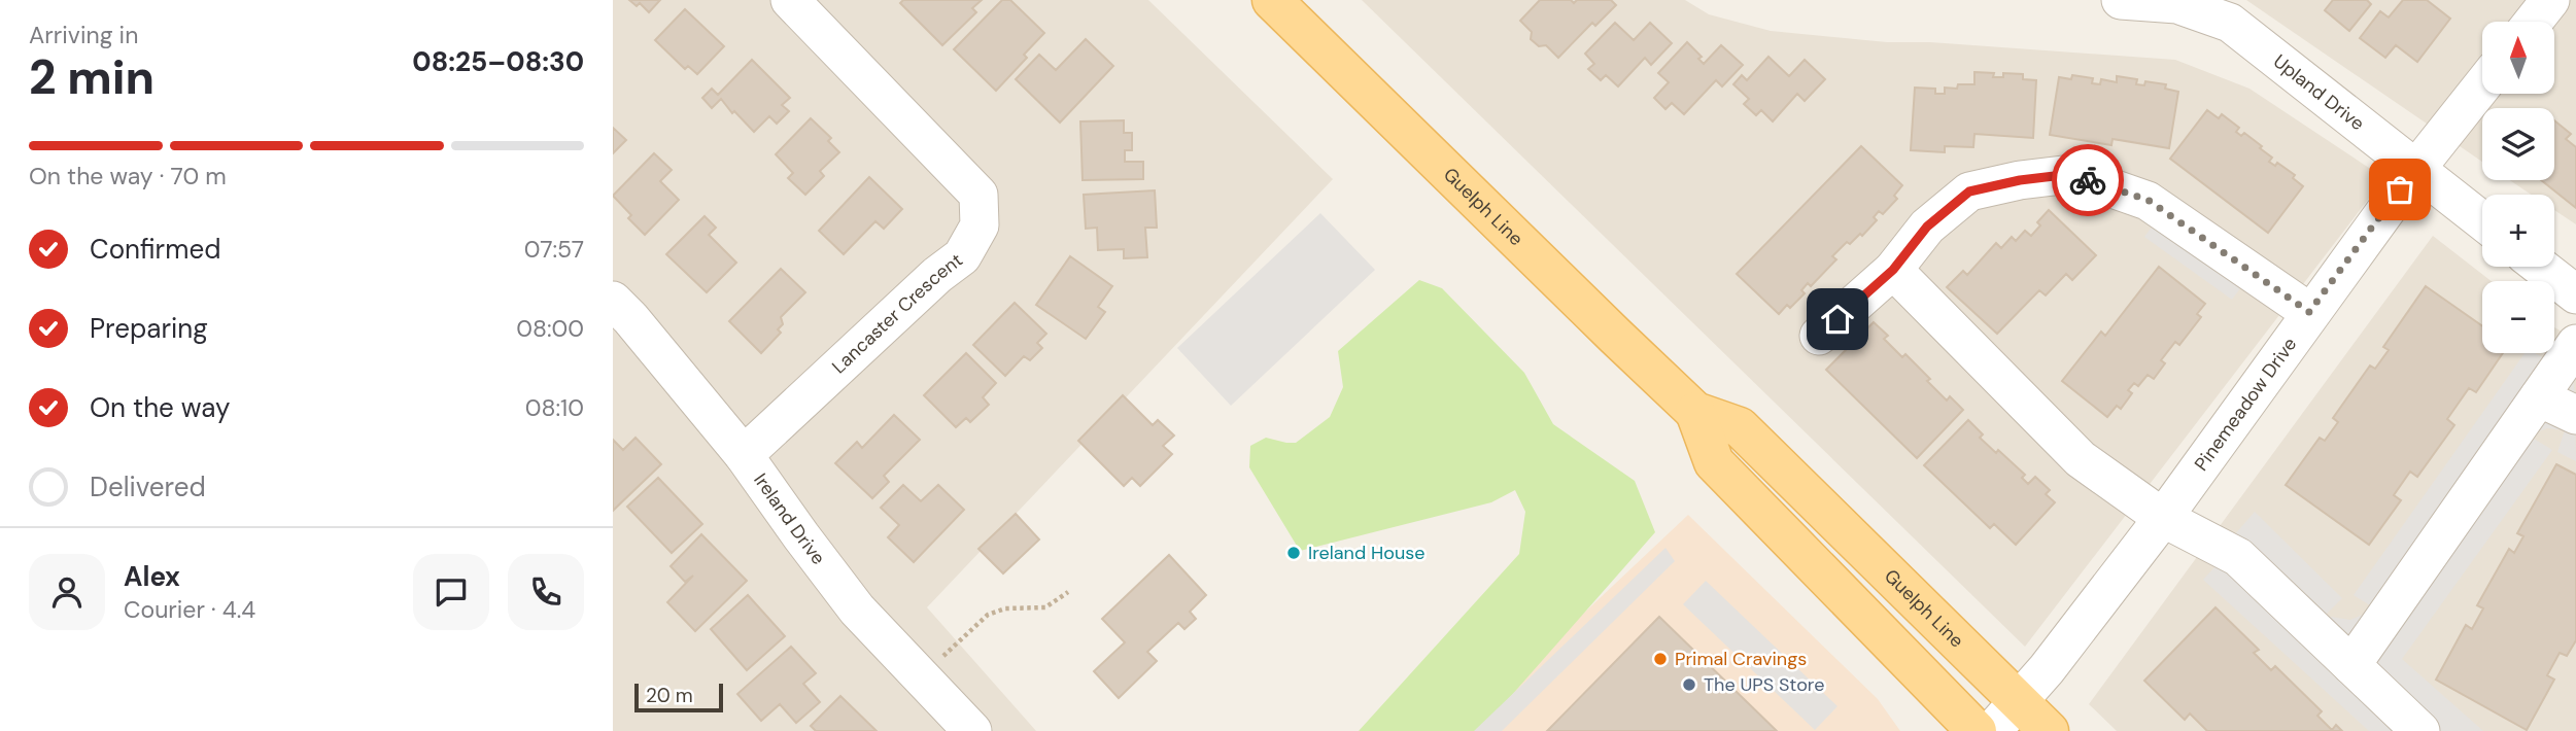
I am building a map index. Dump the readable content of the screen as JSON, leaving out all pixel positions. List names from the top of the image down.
{
  "streets": {
    "main road": ["Guelph Line"],
    "street": [
      "Upland Drive",
      "Lancaster Crescent",
      "Pinemeadow Drive",
      "Ireland Drive"
    ]
  },
  "crossings": [
    ["Upland Drive", "Pinemeadow Drive"],
    ["Guelph Line", "Pinemeadow Drive"],
    ["Lancaster Crescent", "Ireland Drive"]
  ],
  "places": ["Ireland House", "Primal Cravings", "The UPS Store"],
  "scale_bar": "20 m",
  "north": "top",
  "page": {
    "heading": ["2 min", "Arriving in", "08:25–08:30"],
    "panel": ["Alex", "Courier · 4.4"],
    "map_buttons": ["+", "−"],
    "bar": "On the way · 70 m",
    "list": [
      ["Confirmed", "07:57"],
      ["Preparing", "08:00"],
      ["On the way", "08:10"],
      "Delivered"
    ],
    "scale": "20 m"
  }
}
